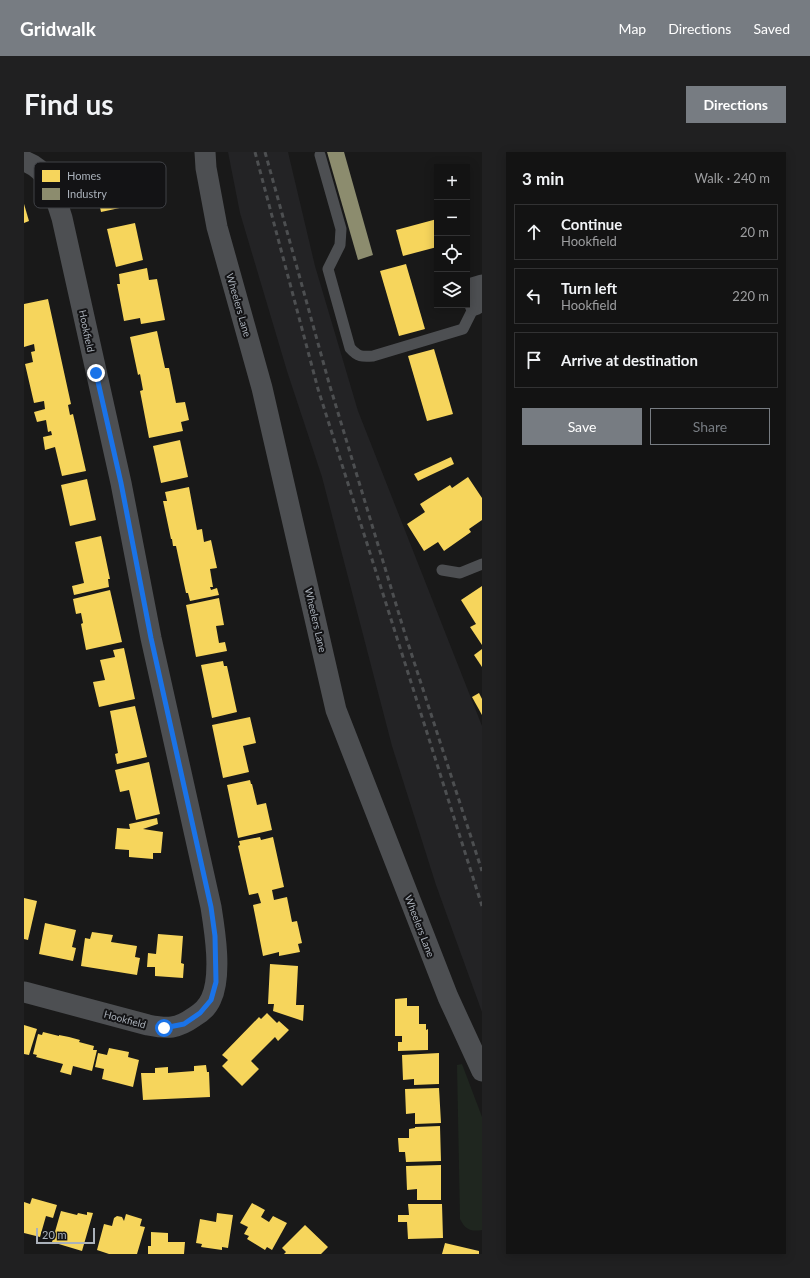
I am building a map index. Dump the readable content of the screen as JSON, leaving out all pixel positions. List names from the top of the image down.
{
  "streets": {
    "street": ["Wheelers Lane", "Hookfield"]
  },
  "legend": ["Homes", "Industry"],
  "scale_bar": "20 m",
  "page": {
    "header": "Gridwalk",
    "nav": ["Map", "Directions", "Saved"],
    "buttons": [
      "Directions",
      ["Save", "Share"]
    ],
    "title": "Find us",
    "heading": ["3 min", "Walk · 240 m"],
    "map_buttons": ["+", "−"],
    "list": [
      ["Continue", "Hookfield", "20 m"],
      ["Turn left", "Hookfield", "220 m"],
      "Arrive at destination"
    ],
    "scale": "20 m"
  }
}
